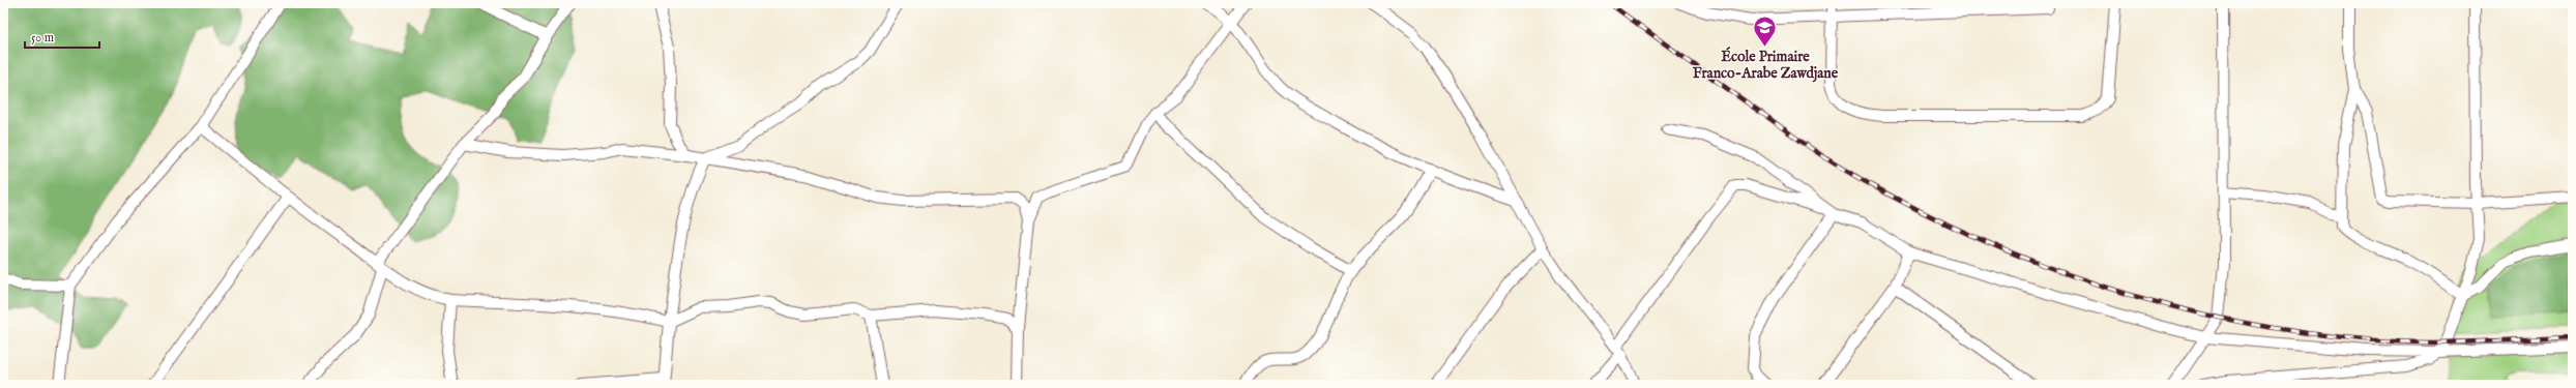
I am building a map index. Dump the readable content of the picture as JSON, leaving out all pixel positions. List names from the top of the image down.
{
  "places": {
    "school or university": ["École Primaire Franco-Arabe Zawdjane"]
  },
  "scale_bar": "50 m"
}
